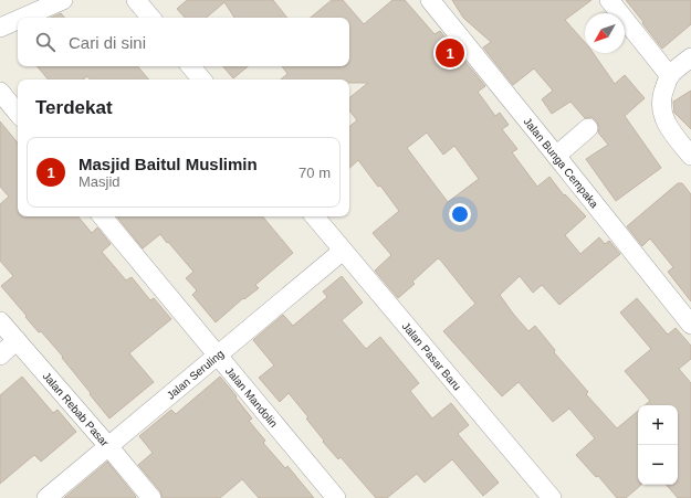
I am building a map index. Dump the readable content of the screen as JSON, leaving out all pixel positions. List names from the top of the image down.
{
  "streets": {
    "street": [
      "Jalan Bunga Cempaka",
      "Jalan Pasar Baru",
      "Jalan Seruling",
      "Jalan Mandolin",
      "Jalan Rebab Pasar"
    ]
  },
  "crossings": [
    ["Jalan Pasar Baru", "Jalan Seruling"],
    ["Jalan Seruling", "Jalan Mandolin"],
    ["Jalan Seruling", "Jalan Rebab Pasar"]
  ],
  "north": "bottom left",
  "page": {
    "search": "Cari di sini",
    "pins": "1",
    "heading": "Terdekat",
    "list": [
      {
        "mark": "1",
        "name": "Masjid Baitul Muslimin",
        "note": "Masjid",
        "value": "70 m"
      }
    ],
    "map_buttons": ["+", "−"]
  }
}
